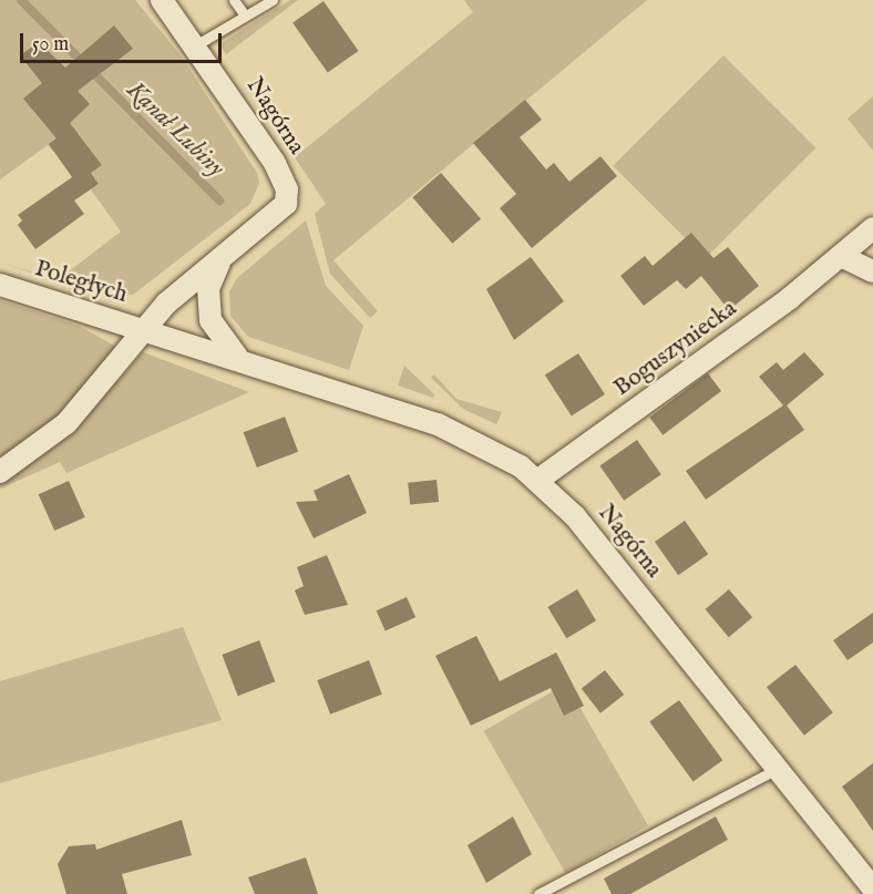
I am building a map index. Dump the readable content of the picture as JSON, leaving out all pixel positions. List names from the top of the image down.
{
  "streets": {
    "street": ["Nagórna", "Poległych", "Boguszyniecka"]
  },
  "crossings": [
    ["Nagórna", "Poległych"],
    ["Nagórna", "Boguszyniecka"]
  ],
  "water": ["Kanał Lubiny"],
  "scale_bar": "50 m"
}
